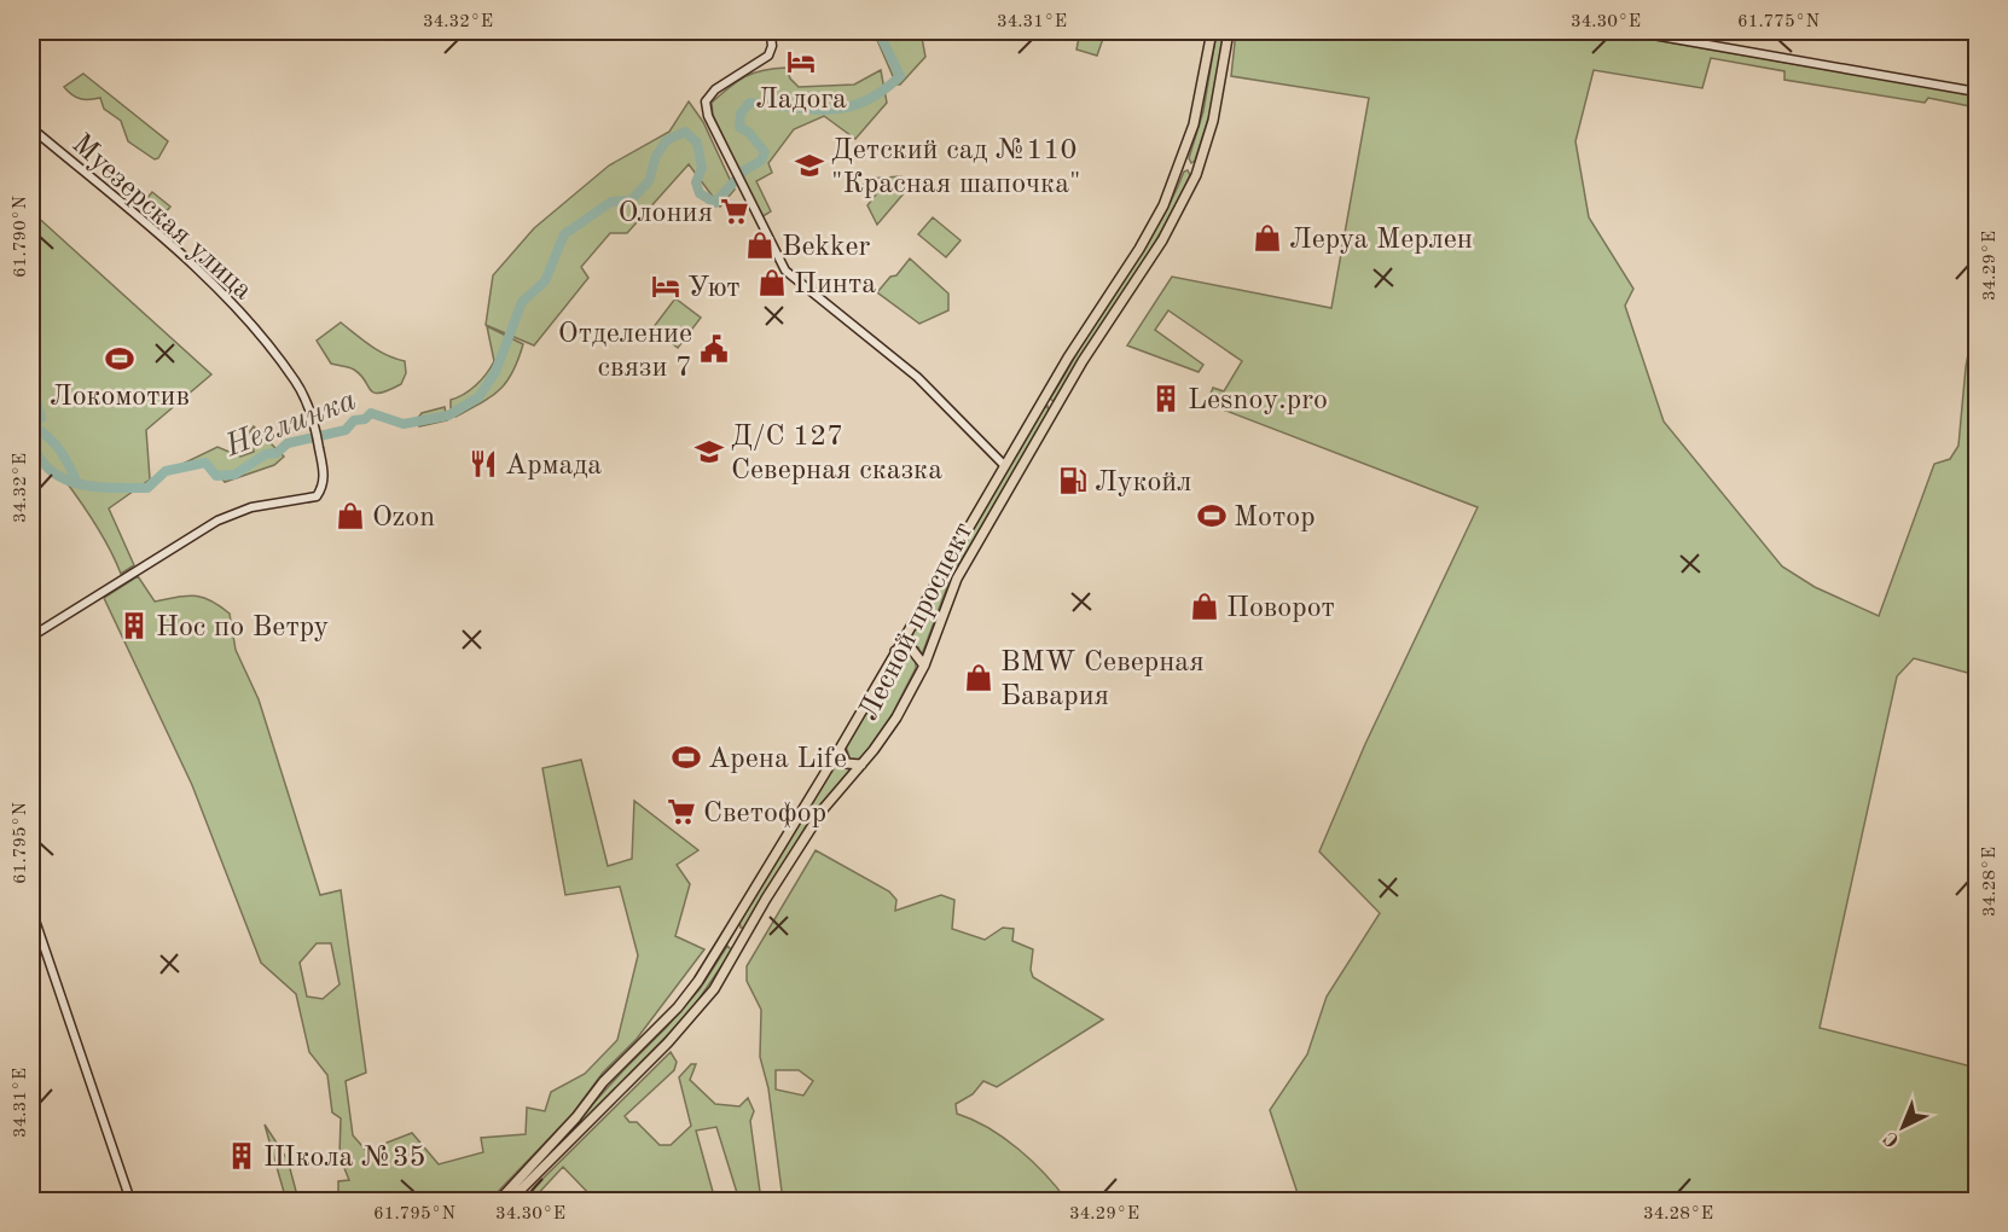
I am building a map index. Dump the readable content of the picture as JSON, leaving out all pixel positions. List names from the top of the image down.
{
  "streets": {
    "main road": ["Муезерская улица", "Лесной проспект"]
  },
  "water": ["Неглинка"],
  "places": {
    "hotel": ["Ладога", "Уют"],
    "school or university": ["Детский сад №110 \"Красная шапочка\"", "Д/С 127 Северная сказка"],
    "supermarket": ["Олония", "Светофор"],
    "shop": [
      "Леруа Мерлен",
      "Bekker",
      "Пинта",
      "Ozon",
      "Поворот",
      "BMW Северная Бавария"
    ],
    "public building": ["Отделение связи 7"],
    "sports": ["Локомотив", "Мотор", "Арена Life"],
    "building": ["Lesnoy.pro", "Нос по Ветру", "Школа №35"],
    "restaurant": ["Армада"],
    "fuel station": ["Лукойл"]
  },
  "north": "bottom left",
  "coordinates": [
    "34.32°E",
    "34.31°E",
    "34.30°E",
    "61.775°N",
    "61.790°N",
    "34.29°E",
    "61.795°N",
    "34.28°E"
  ]
}
